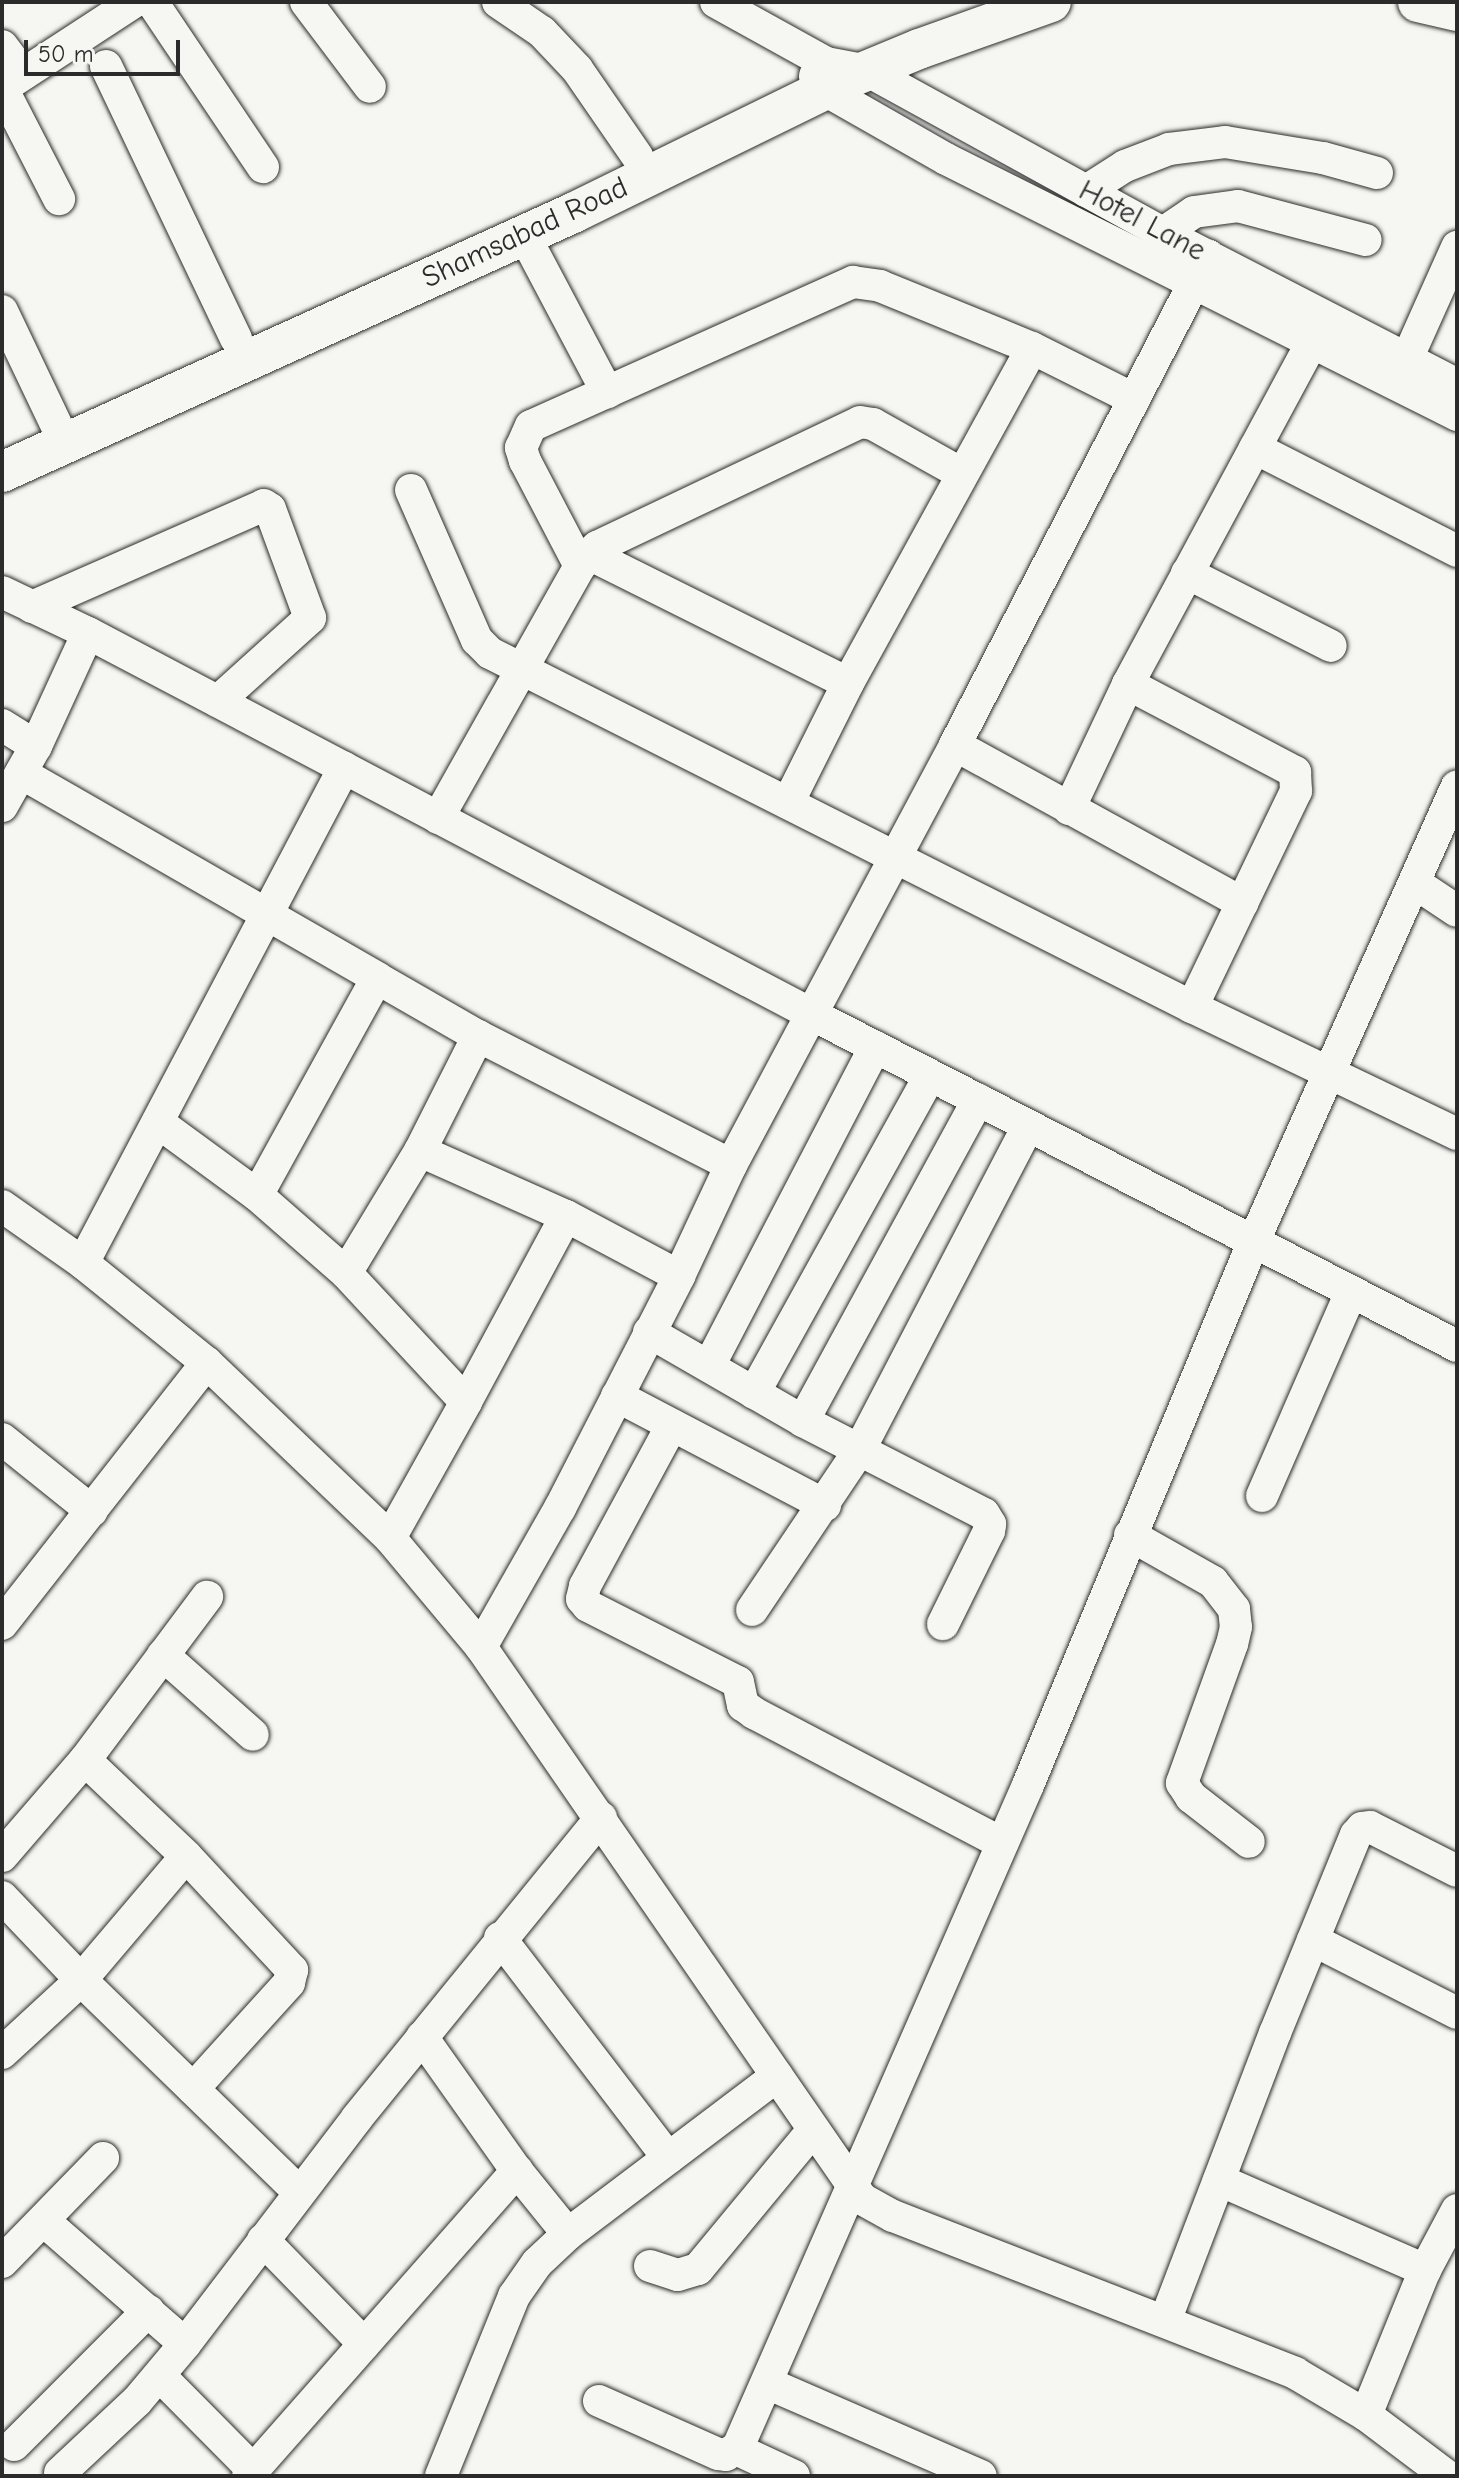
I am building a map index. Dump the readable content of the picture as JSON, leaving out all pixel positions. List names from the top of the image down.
{
  "streets": {
    "main road": ["Shamsabad Road"],
    "street": ["Hotel Lane"]
  },
  "crossings": [
    ["Hotel Lane", "Shamsabad Road"]
  ],
  "scale_bar": "50 m"
}
